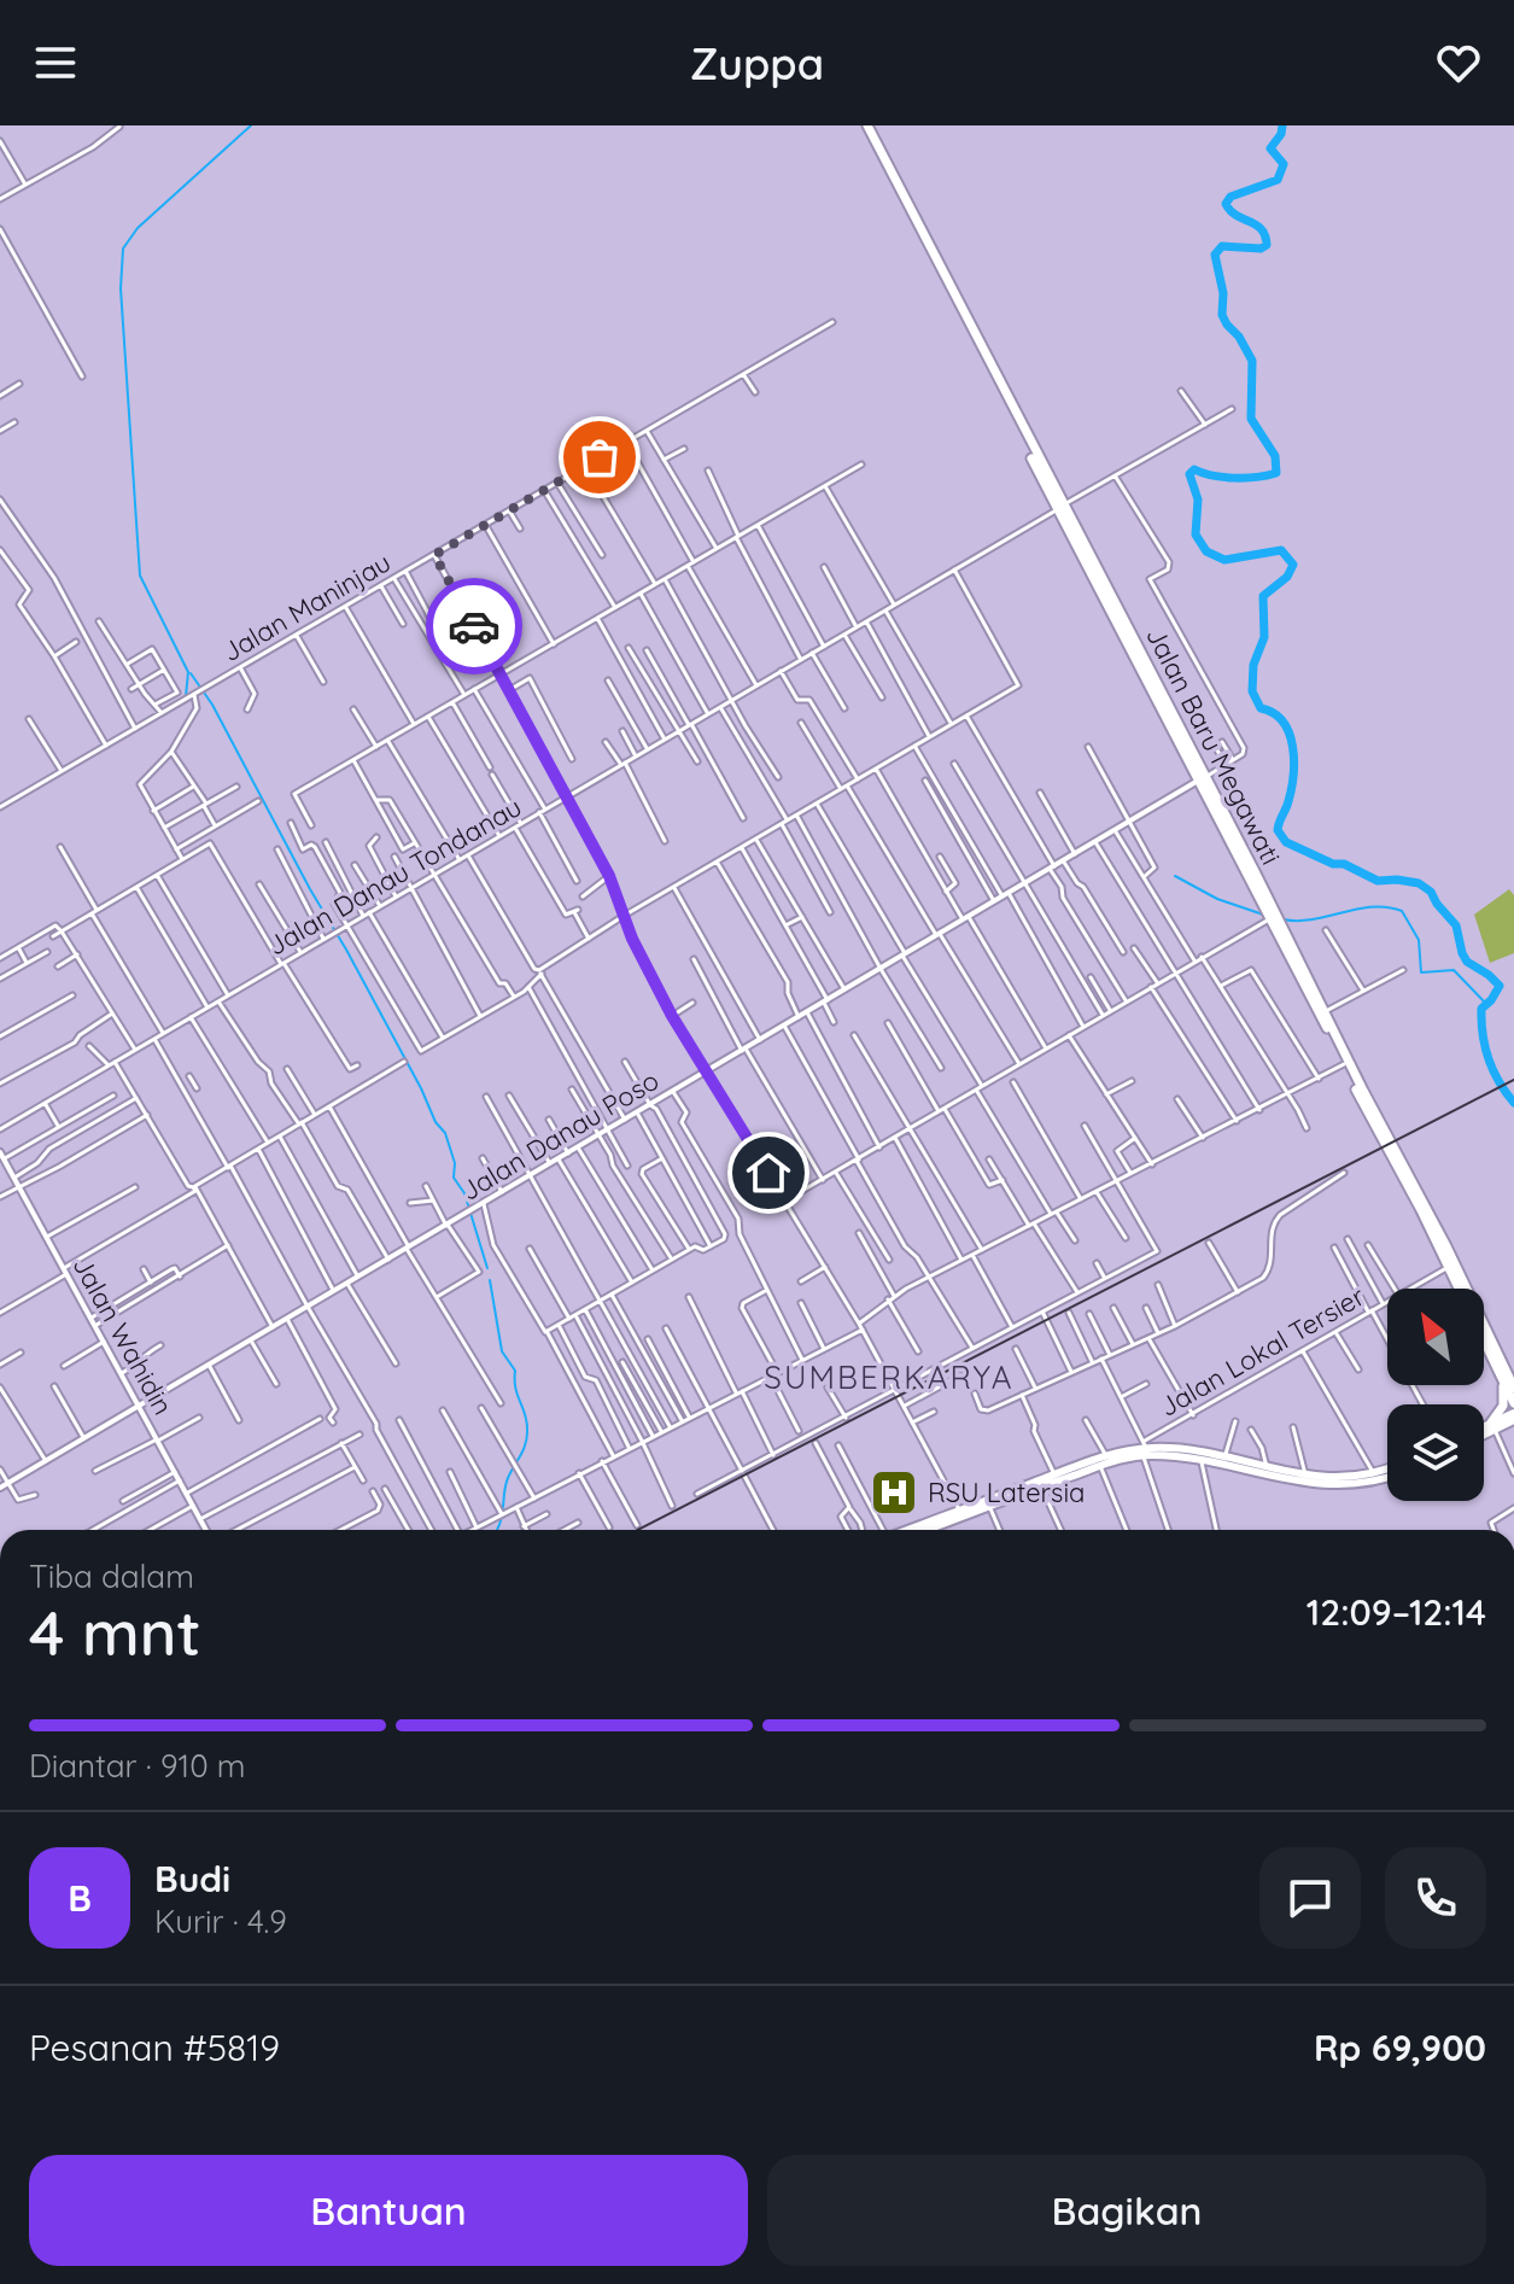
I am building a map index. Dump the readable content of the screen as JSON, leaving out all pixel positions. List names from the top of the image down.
{
  "streets": {
    "highway": ["Jalan Baru Megawati"],
    "street": [
      "Jalan Maninjau",
      "Jalan Danau Tondanau",
      "Jalan Danau Poso",
      "Jalan Wahidin",
      "Jalan Lokal Tersier"
    ]
  },
  "crossings": [
    ["Jalan Baru Megawati", "Jalan Danau Tondanau"],
    ["Jalan Baru Megawati", "Jalan Danau Poso"],
    ["Jalan Baru Megawati", "Jalan Lokal Tersier"],
    ["Jalan Danau Tondanau", "Jalan Danau Poso"],
    ["Jalan Danau Poso", "Jalan Wahidin"]
  ],
  "districts": ["SUMBERKARYA"],
  "places": {
    "hospital": ["RSU Latersia"]
  },
  "north": "top left",
  "page": {
    "header": "Zuppa",
    "heading": ["4 mnt", "Tiba dalam", "12:09–12:14"],
    "panel": [
      "Budi",
      "Kurir · 4.9",
      "Pesanan #5819",
      "Rp 69,900"
    ],
    "bar": "Diantar · 910 m",
    "round": "B",
    "buttons": ["Bantuan", "Bagikan"]
  }
}
